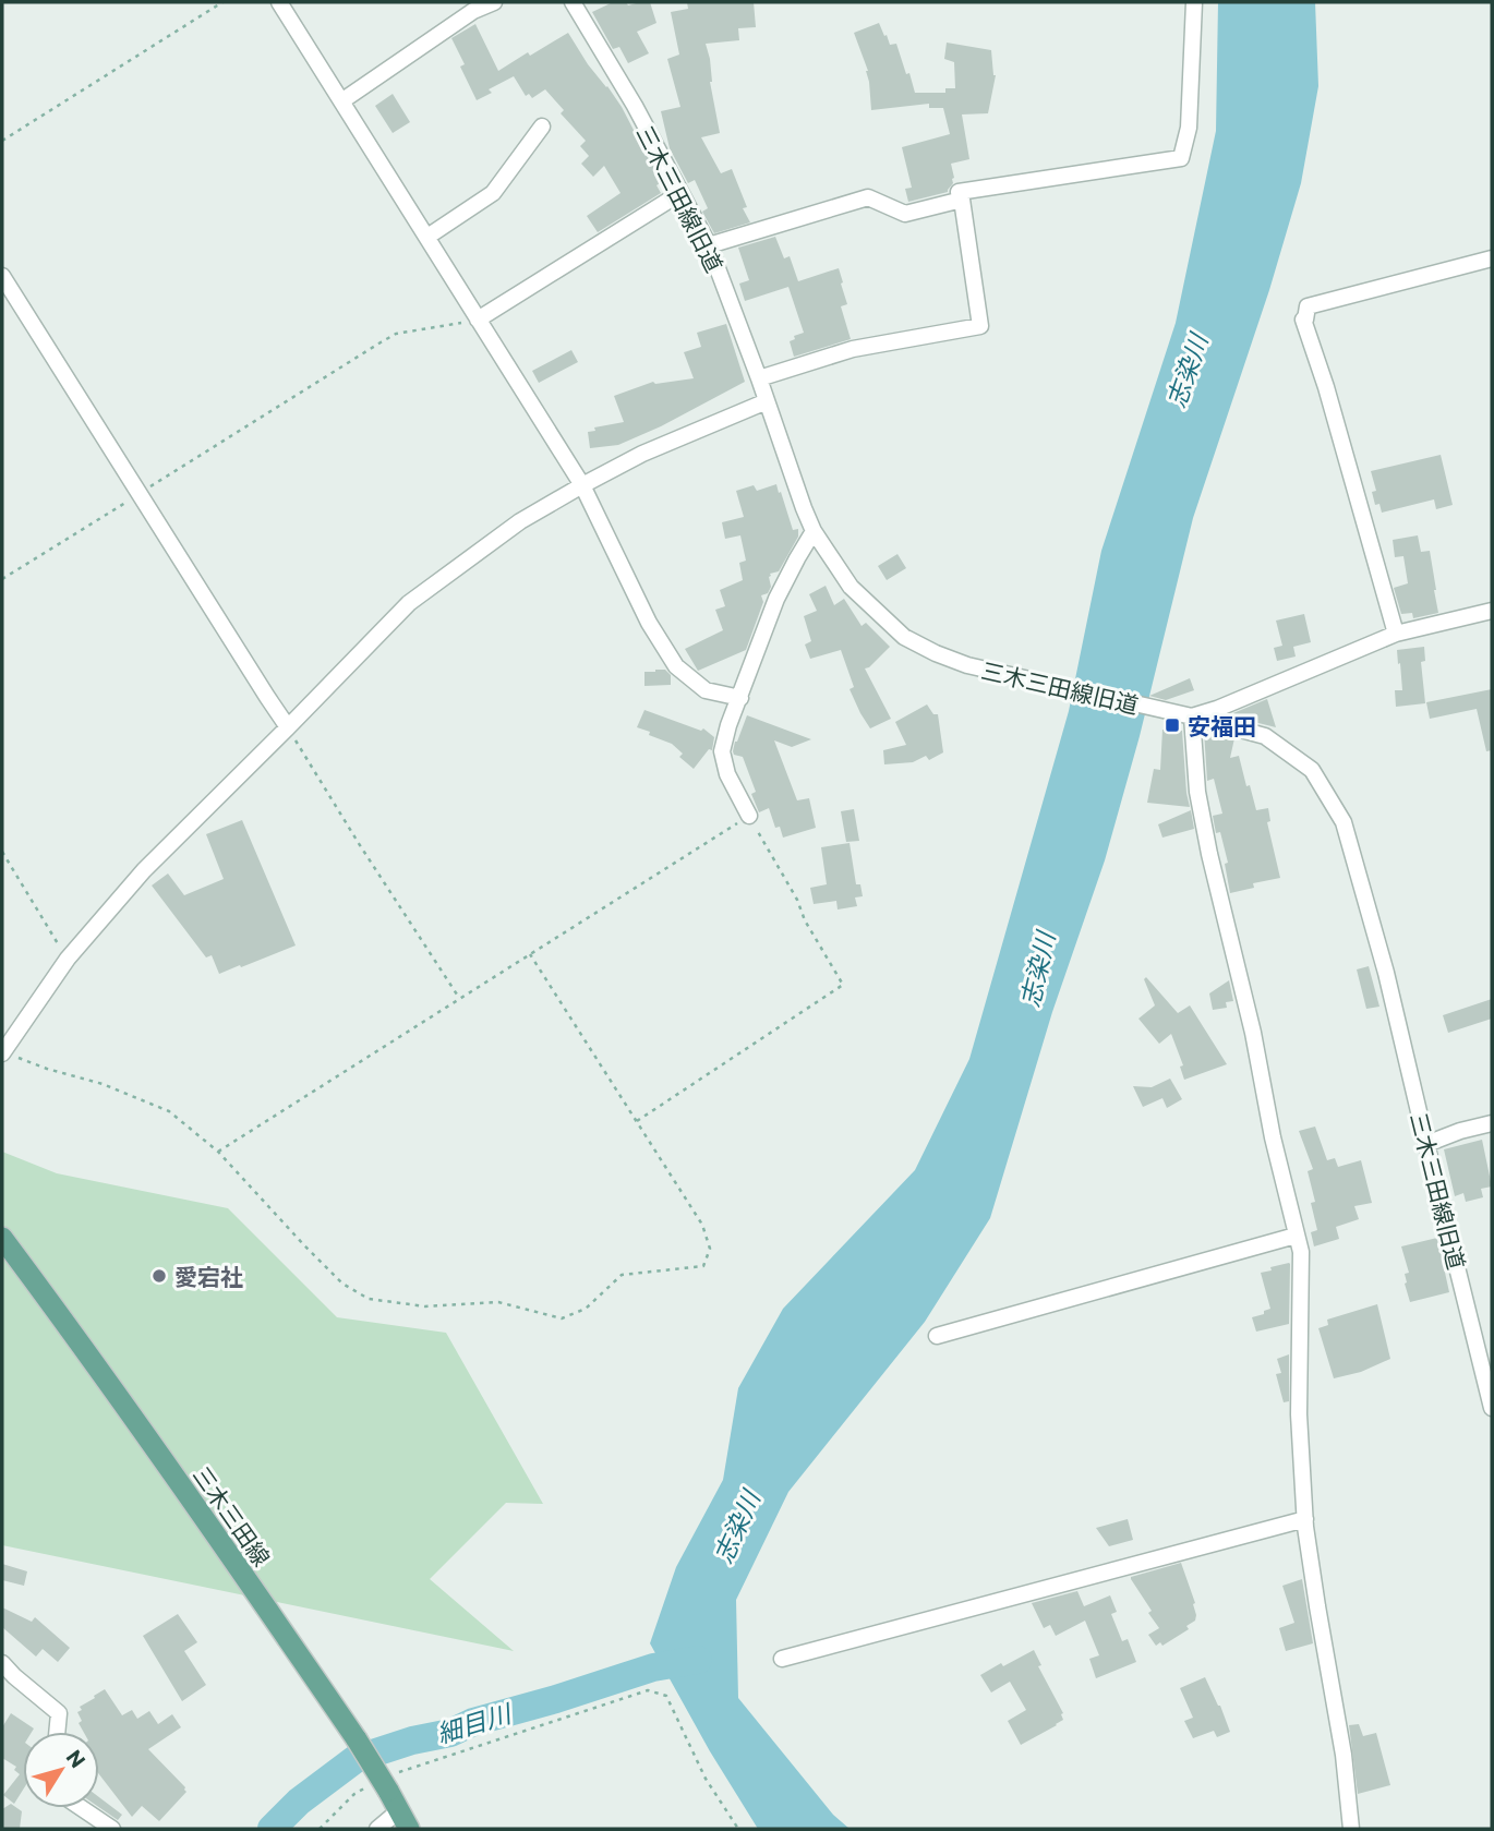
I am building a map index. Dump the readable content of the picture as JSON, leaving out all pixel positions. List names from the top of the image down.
{
  "streets": {
    "main road": ["三木三田線"],
    "street": ["三木三田線旧道"]
  },
  "water": ["志染川", "細目川"],
  "places": {
    "transit": ["安福田"],
    "other": ["愛宕社"]
  },
  "north": "top right"
}
